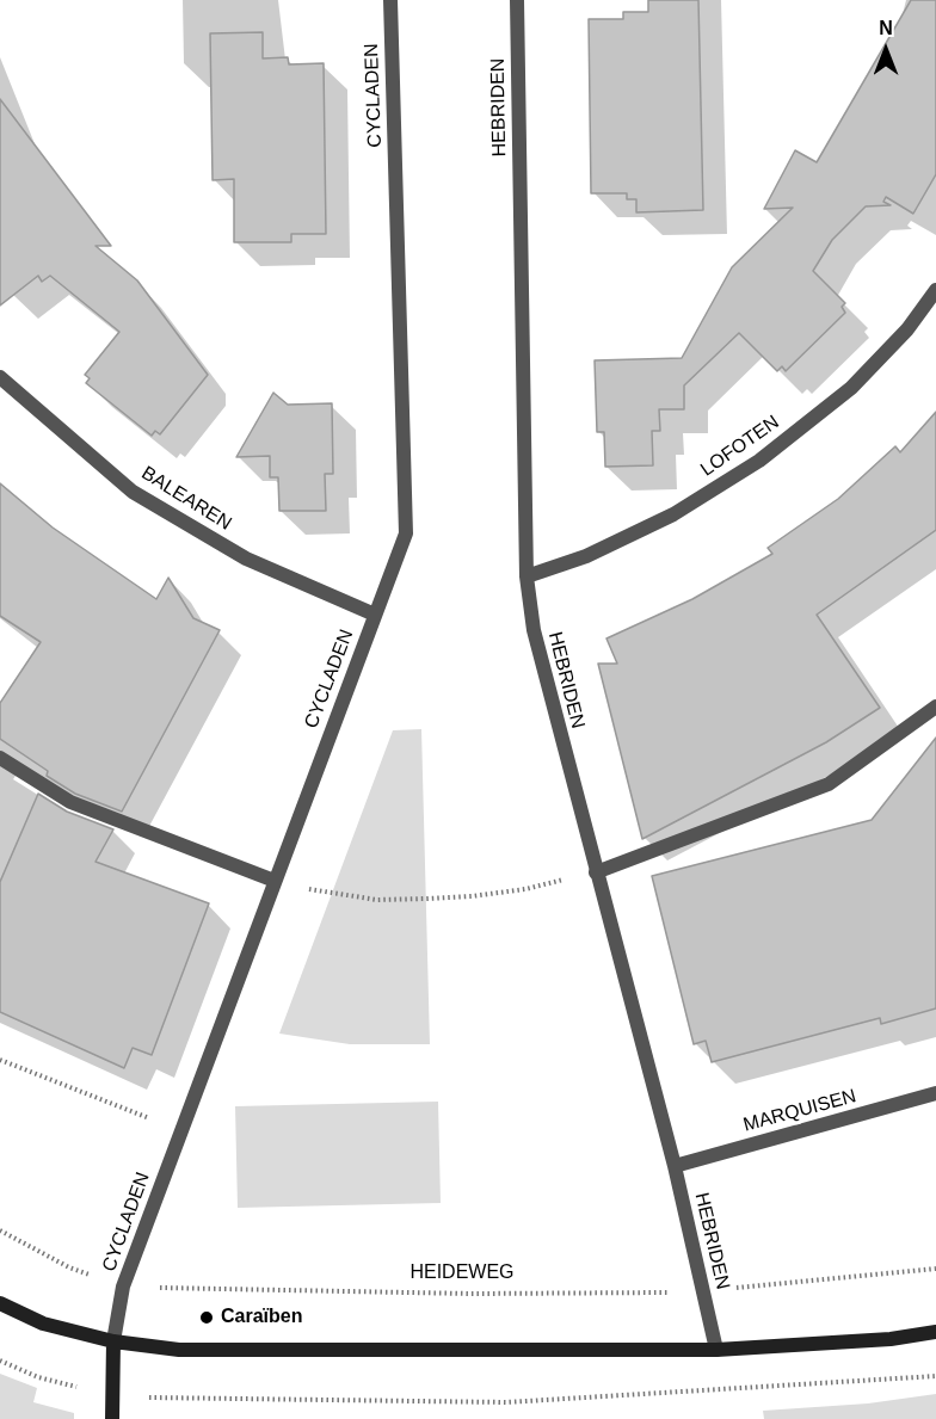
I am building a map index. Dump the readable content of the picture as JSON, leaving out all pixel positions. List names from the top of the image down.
{
  "streets": {
    "street": [
      "CYCLADEN",
      "HEBRIDEN",
      "LOFOTEN",
      "BALEAREN",
      "MARQUISEN"
    ],
    "path": ["HEIDEWEG"]
  },
  "crossings": [
    ["CYCLADEN", "BALEAREN"],
    ["CYCLADEN", "HEIDEWEG"],
    ["HEBRIDEN", "LOFOTEN"],
    ["HEBRIDEN", "MARQUISEN"],
    ["HEBRIDEN", "HEIDEWEG"]
  ],
  "places": ["Caraïben"],
  "north": "top"
}
